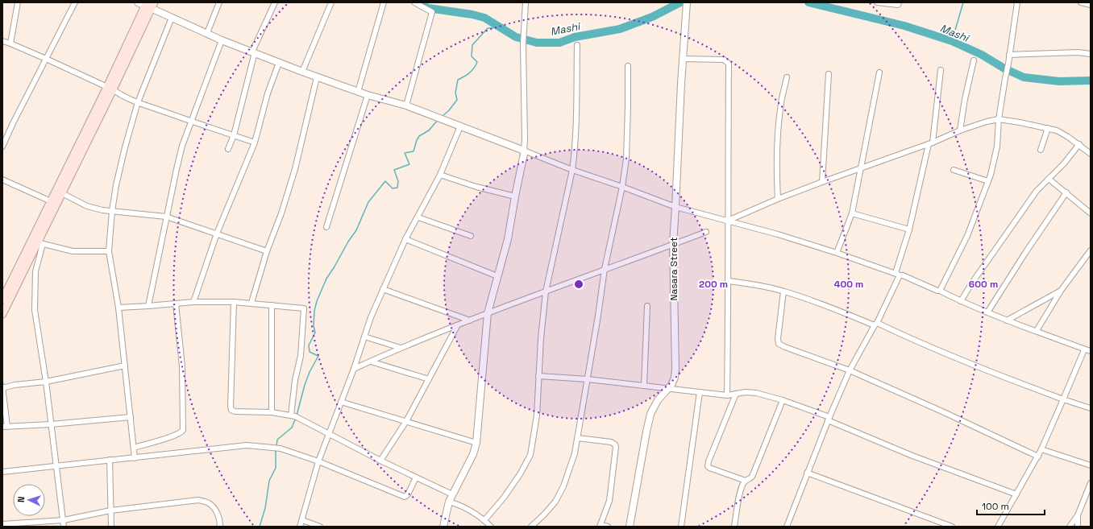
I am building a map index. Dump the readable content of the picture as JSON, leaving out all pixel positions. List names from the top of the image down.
{
  "streets": {
    "street": ["Nasara Street"]
  },
  "water": ["Mashi"],
  "scale_bar": "100 m",
  "north": "left",
  "rings": ["200 m", "400 m", "600 m"]
}
